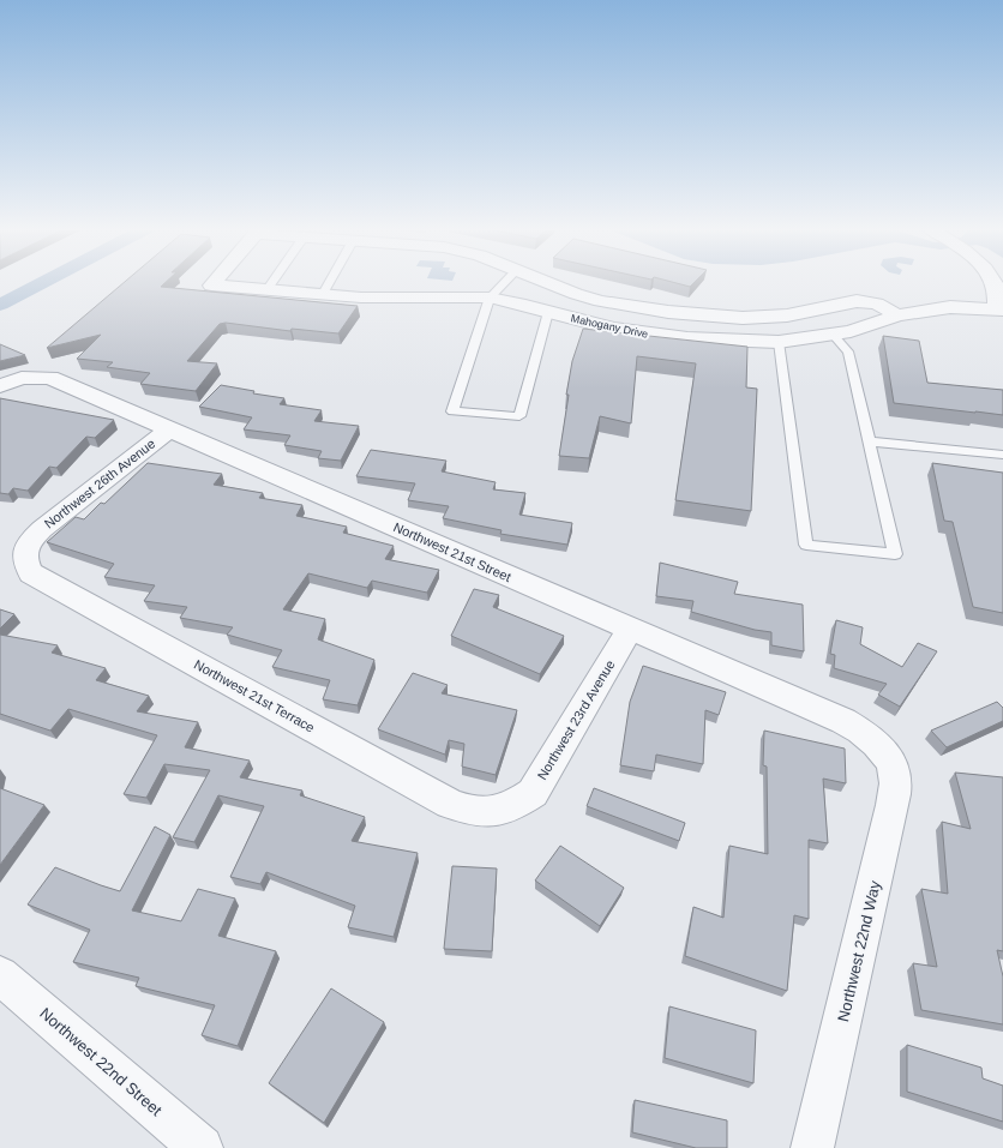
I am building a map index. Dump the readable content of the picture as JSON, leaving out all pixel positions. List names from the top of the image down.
{
  "streets": {
    "street": [
      "Mahogany Drive",
      "Northwest 26th Avenue",
      "Northwest 21st Street",
      "Northwest 21st Terrace",
      "Northwest 23rd Avenue",
      "Northwest 22nd Way",
      "Northwest 22nd Street"
    ]
  },
  "crossings": [
    ["Northwest 26th Avenue", "Northwest 21st Street"],
    ["Northwest 26th Avenue", "Northwest 21st Terrace"],
    ["Northwest 21st Street", "Northwest 23rd Avenue"],
    ["Northwest 21st Street", "Northwest 22nd Way"],
    ["Northwest 21st Terrace", "Northwest 23rd Avenue"]
  ]
}
